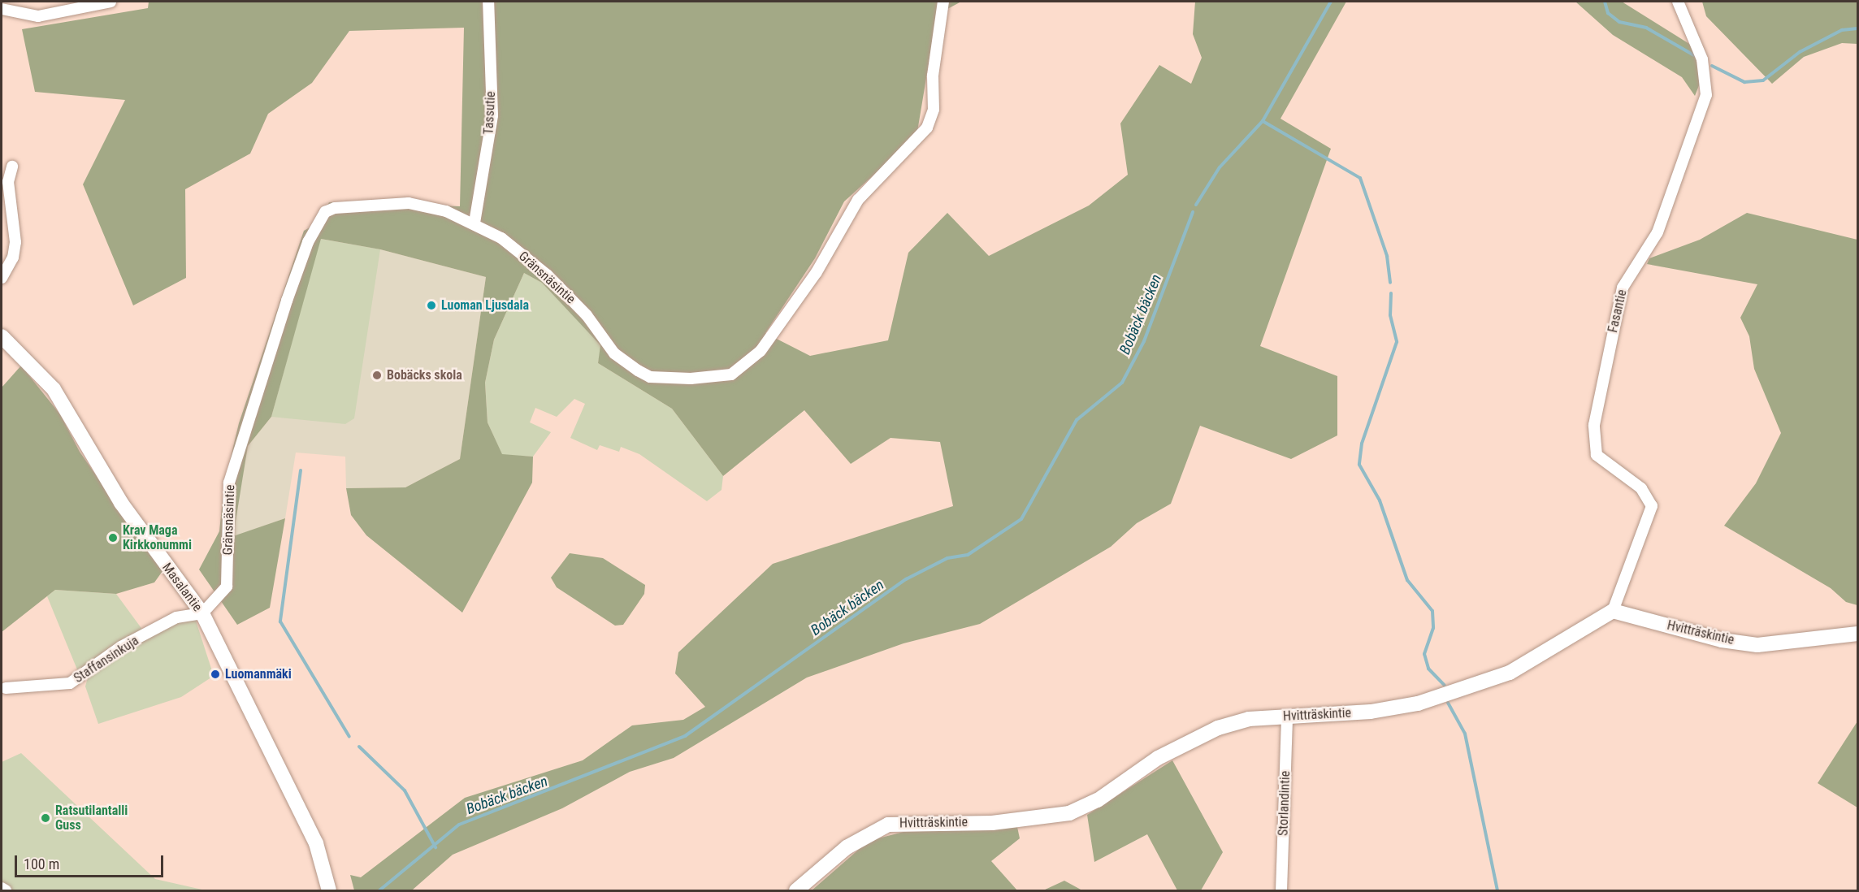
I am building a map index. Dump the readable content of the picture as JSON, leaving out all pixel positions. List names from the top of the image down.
{
  "streets": {
    "street": [
      "Tassutie",
      "Gränsnäsintie",
      "Fasantie",
      "Masalantie",
      "Hvitträskintie",
      "Staffansinkuja",
      "Storlandintie"
    ]
  },
  "crossings": [
    ["Tassutie", "Gränsnäsintie"],
    ["Gränsnäsintie", "Masalantie"],
    ["Gränsnäsintie", "Staffansinkuja"],
    ["Fasantie", "Hvitträskintie"],
    ["Masalantie", "Staffansinkuja"],
    ["Hvitträskintie", "Storlandintie"]
  ],
  "water": ["Bobäck bäcken"],
  "places": [
    "Luoman Ljusdala",
    "Bobäcks skola",
    "Krav Maga Kirkkonummi",
    "Luomanmäki",
    "Ratsutilantalli Guss"
  ],
  "scale_bar": "100 m"
}
